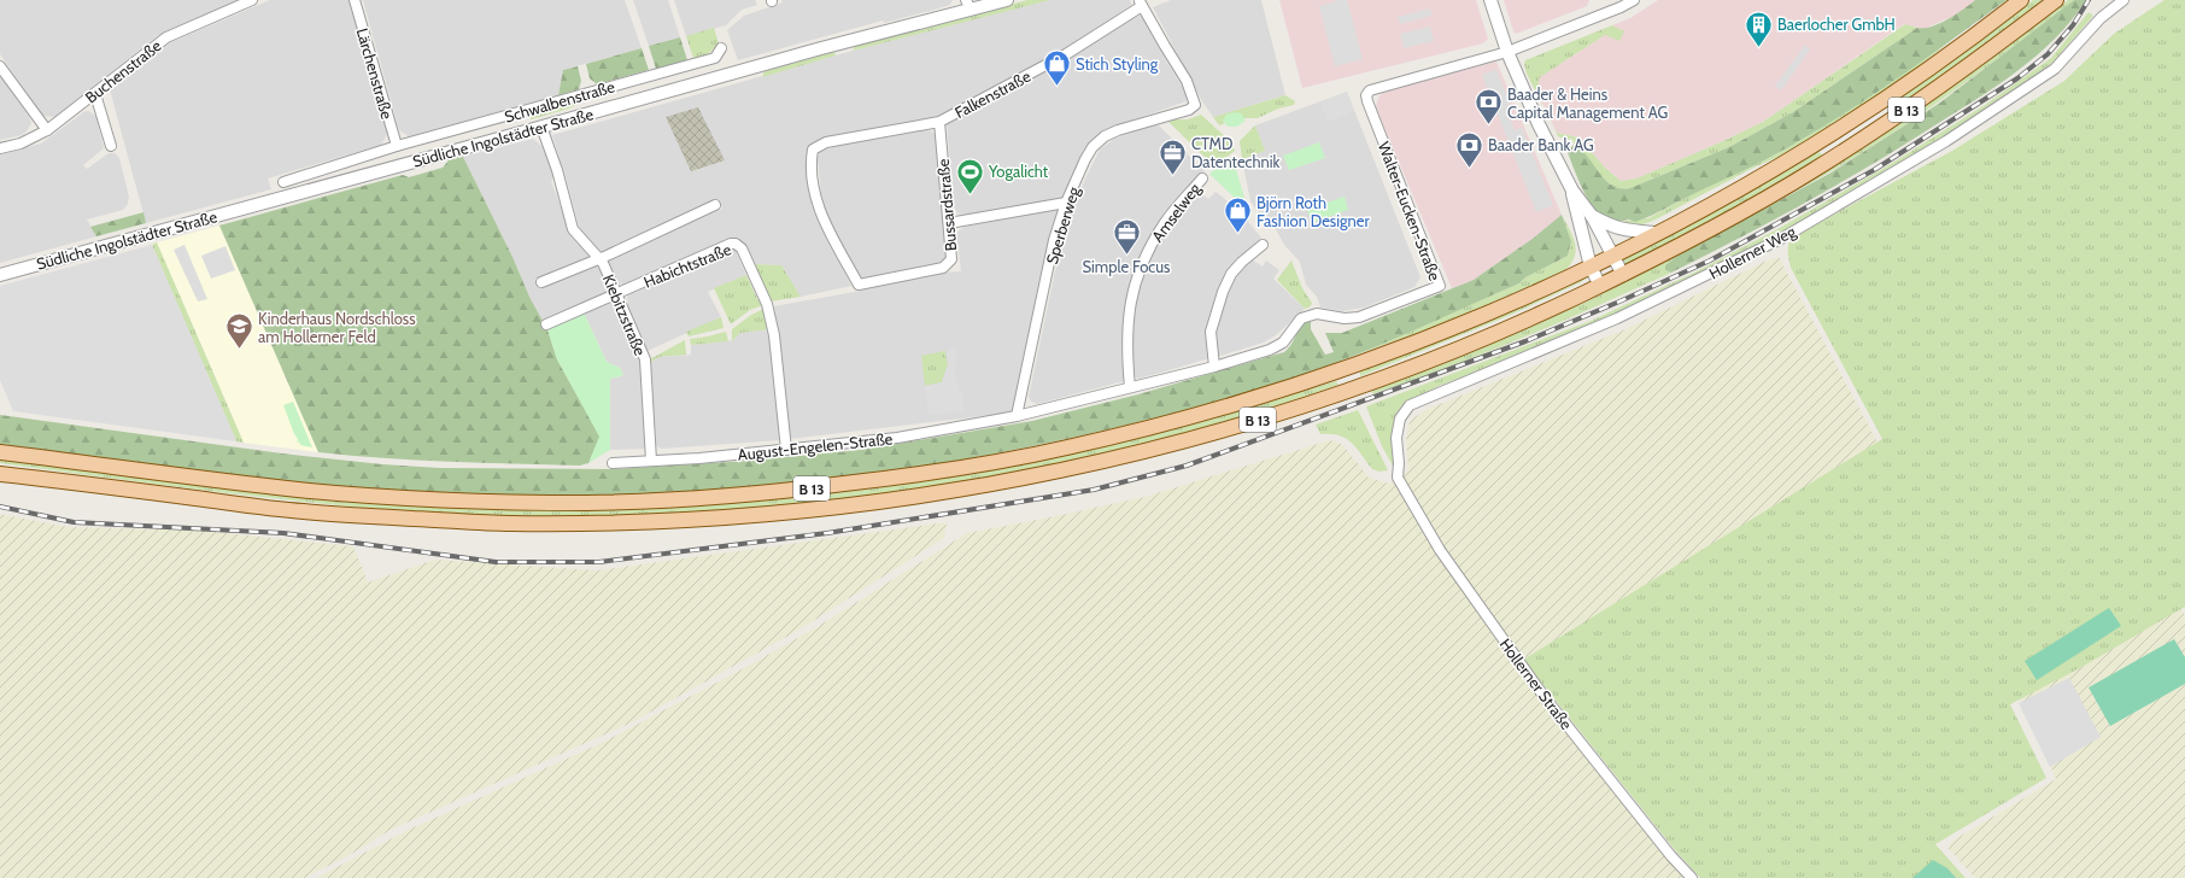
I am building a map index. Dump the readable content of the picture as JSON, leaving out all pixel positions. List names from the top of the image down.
{
  "streets": {
    "main road": ["B 13"],
    "street": [
      "Buchenstraße",
      "Lärchenstraße",
      "Falkenstraße",
      "Schwalbenstraße",
      "Südliche Ingolstädter Straße",
      "Bussardstraße",
      "Walter-Eucken-Straße",
      "Amselweg",
      "Sperberweg",
      "Hollerner Weg",
      "Habichtstraße",
      "Kiebitzstraße",
      "August-Engelen-Straße",
      "Hollerner Straße"
    ]
  },
  "crossings": [
    ["Lärchenstraße", "Schwalbenstraße"],
    ["Falkenstraße", "Bussardstraße"],
    ["Falkenstraße", "Sperberweg"],
    ["Südliche Ingolstädter Straße", "Kiebitzstraße"],
    ["Walter-Eucken-Straße", "Amselweg"],
    ["Walter-Eucken-Straße", "Sperberweg"],
    ["Walter-Eucken-Straße", "August-Engelen-Straße"],
    ["Sperberweg", "August-Engelen-Straße"],
    ["Hollerner Weg", "Hollerner Straße"],
    ["Habichtstraße", "Kiebitzstraße"],
    ["Habichtstraße", "August-Engelen-Straße"],
    ["Kiebitzstraße", "August-Engelen-Straße"]
  ],
  "places": {
    "building": ["Baerlocher GmbH"],
    "shop": ["Stich Styling", "Björn Roth Fashion Designer"],
    "bank": ["Baader & Heins Capital Management AG", "Baader Bank AG"],
    "office": ["CTMD Datentechnik", "Simple Focus"],
    "sports": ["Yogalicht"],
    "school or university": ["Kinderhaus Nordschloss am Hollerner Feld"]
  }
}
